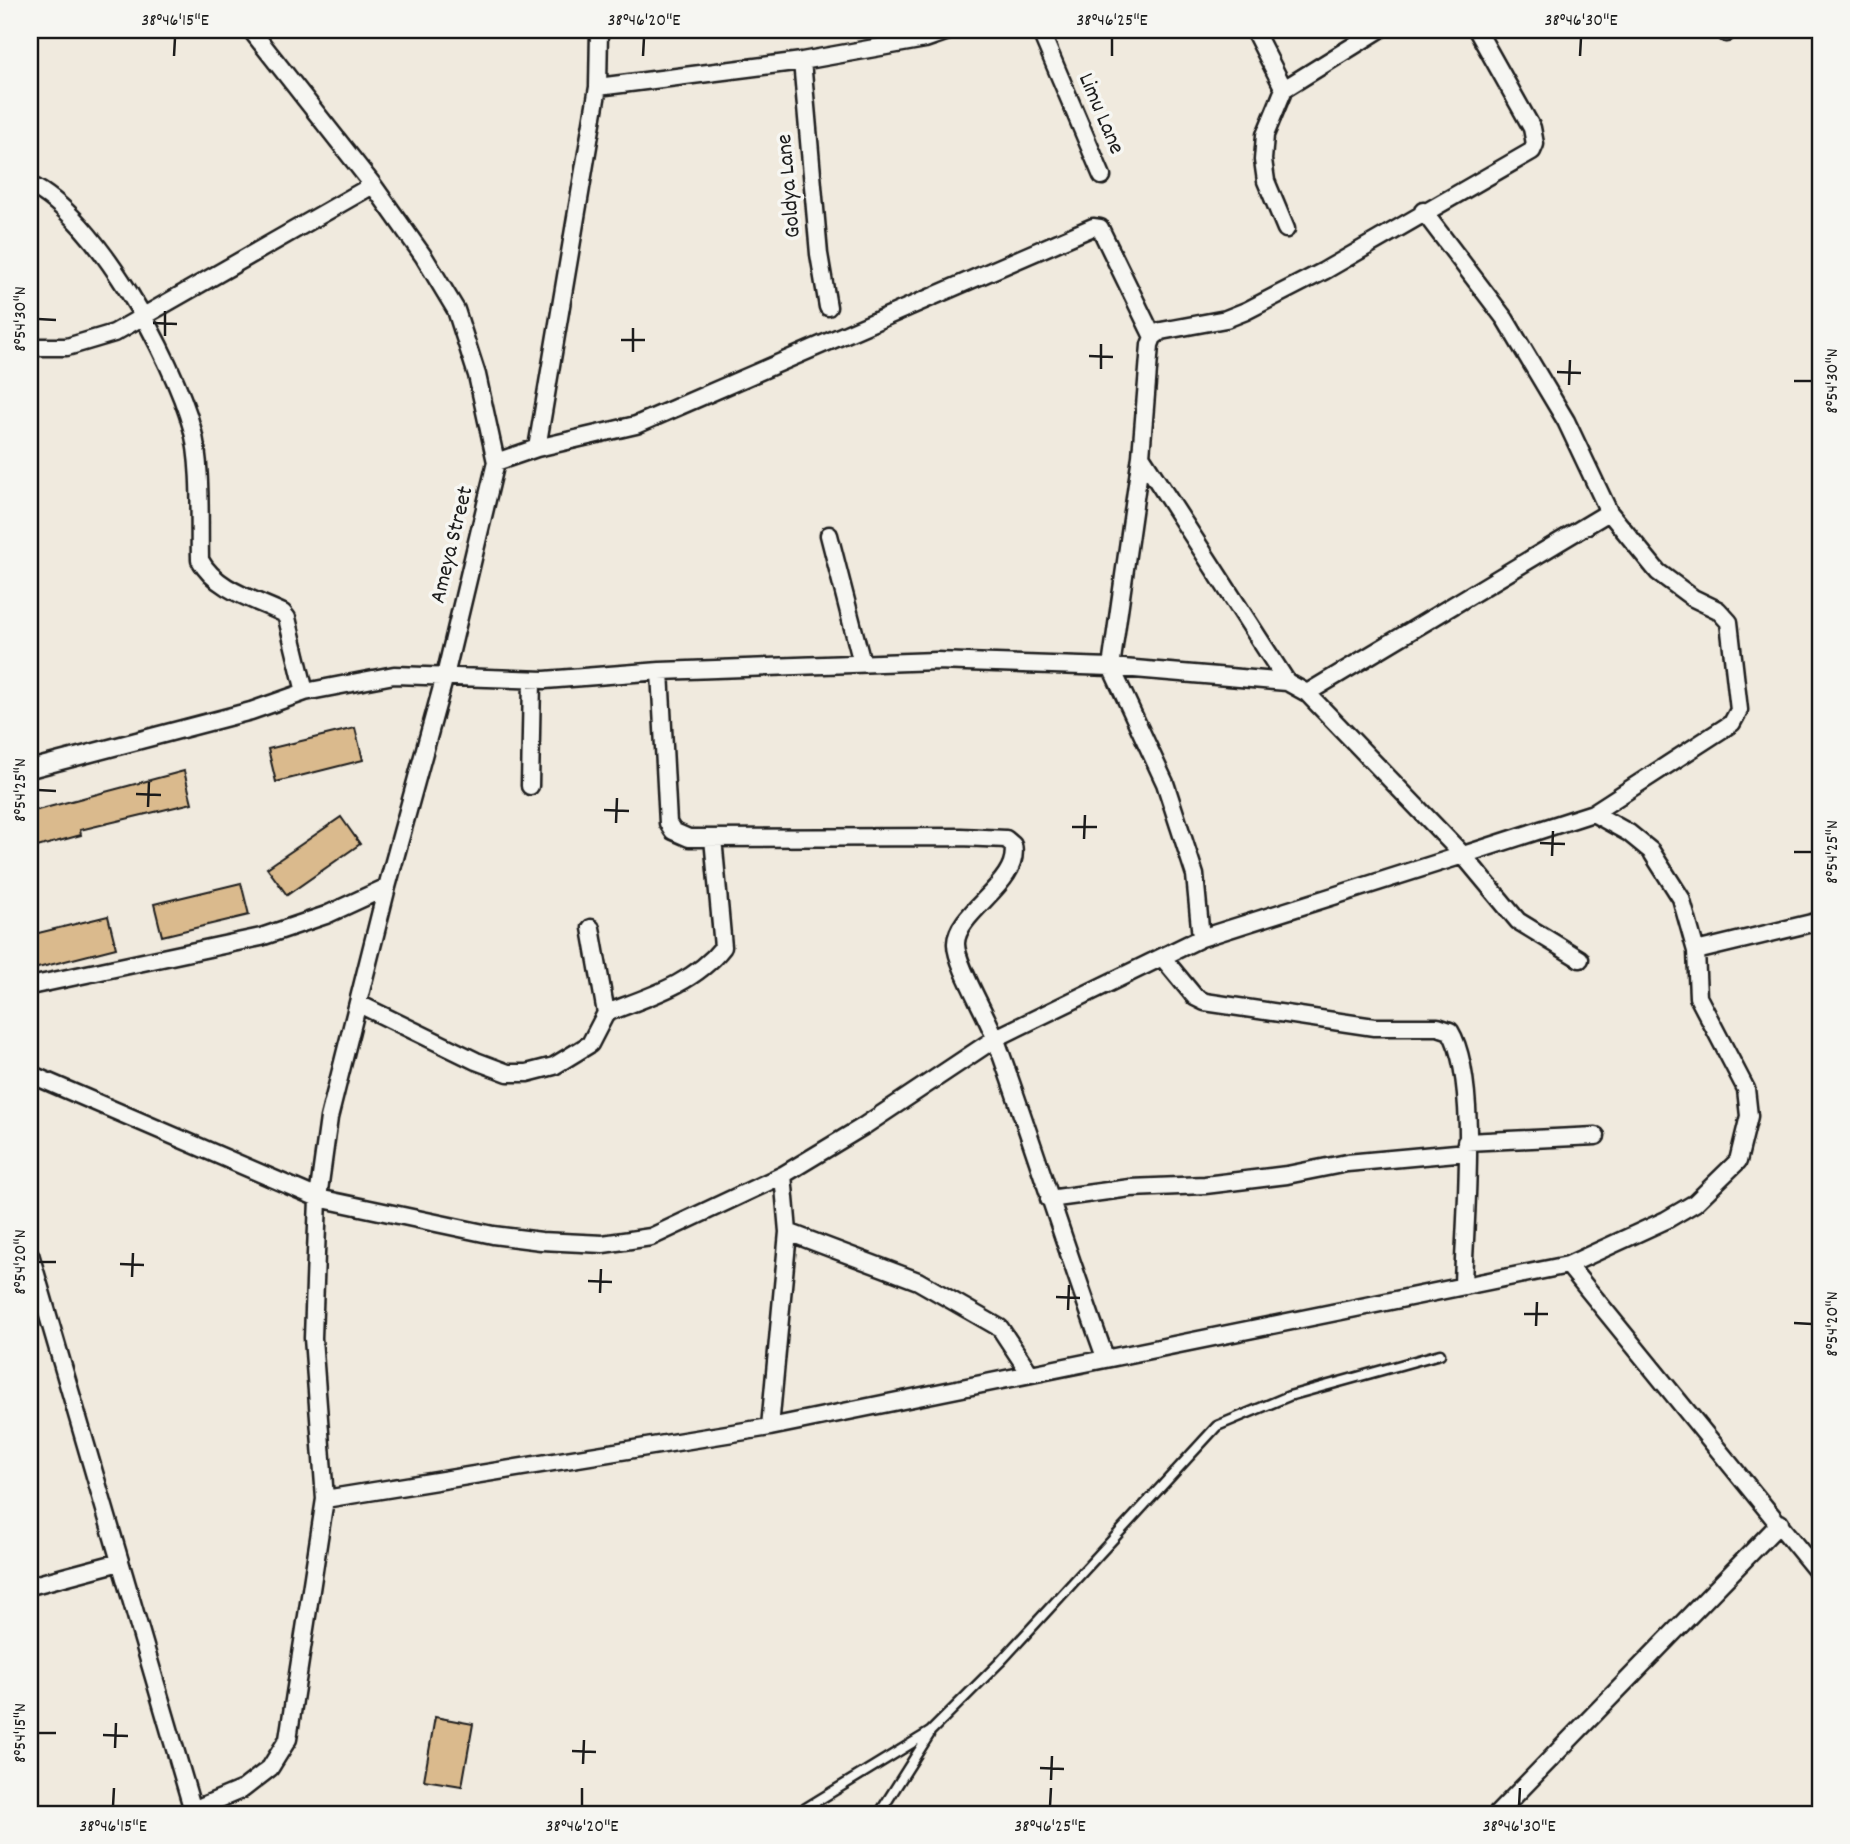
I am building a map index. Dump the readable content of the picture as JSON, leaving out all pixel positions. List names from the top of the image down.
{
  "streets": {
    "street": ["Limu Lane", "Goldya Lane", "Ameya Street"]
  },
  "coordinates": [
    "38°46'15\"E",
    "38°46'20\"E",
    "38°46'25\"E",
    "38°46'30\"E",
    "8°54'30\"N",
    "8°54'25\"N",
    "8°54'20\"N",
    "8°54'15\"N"
  ]
}
